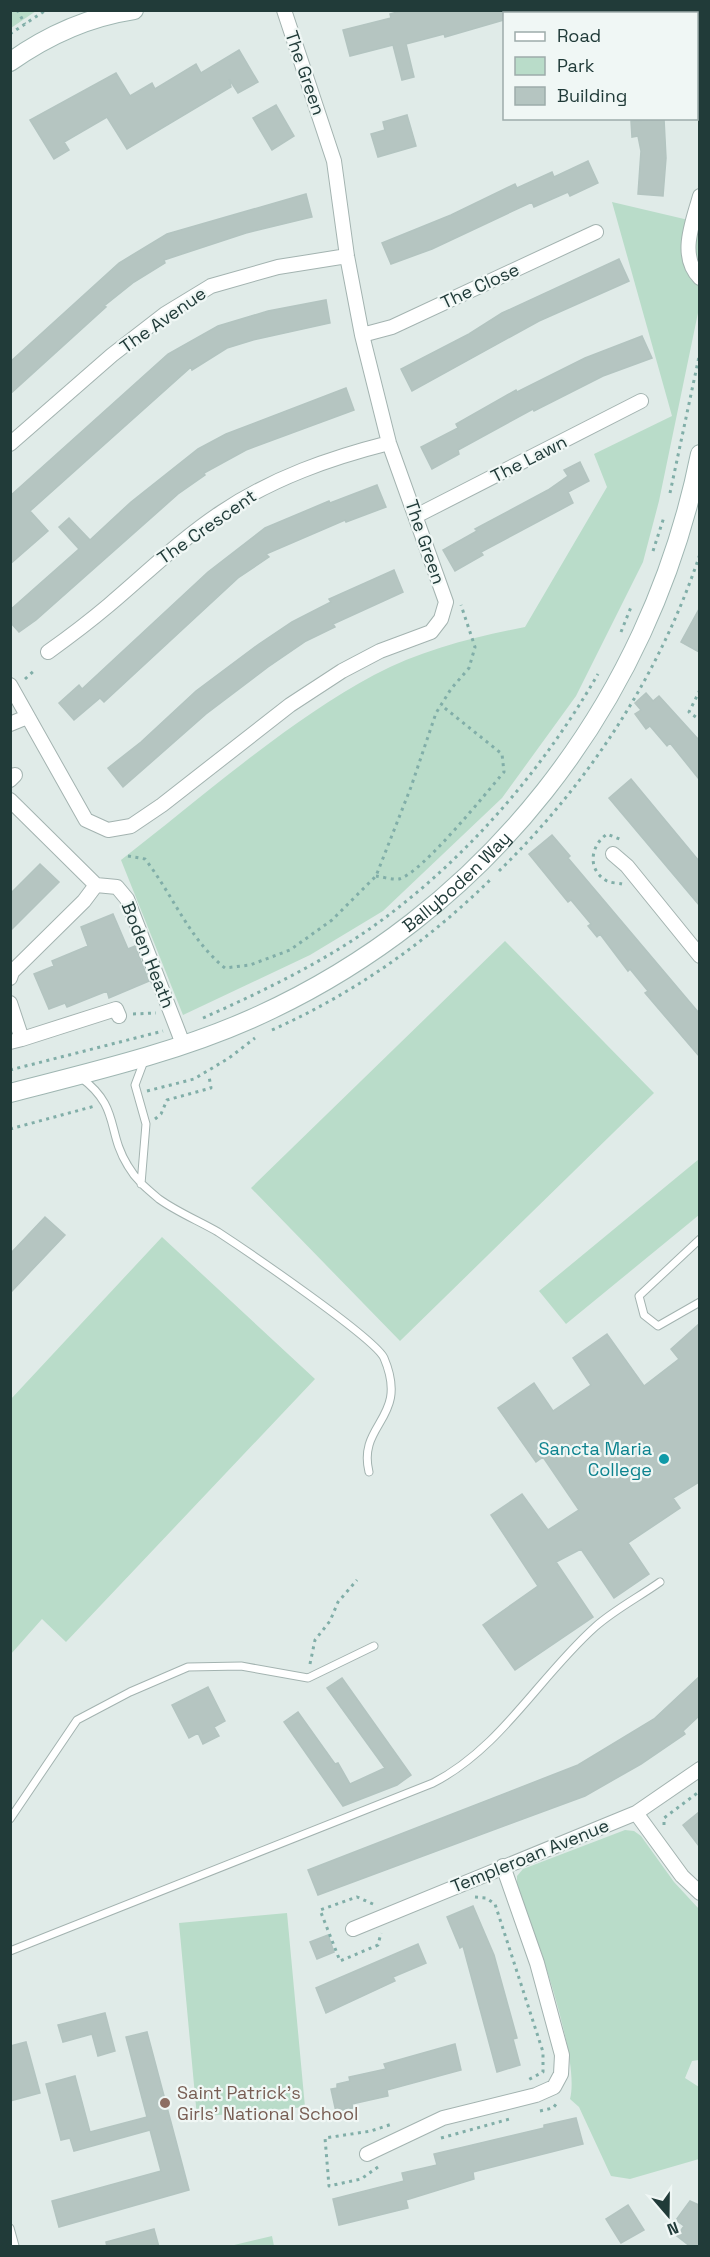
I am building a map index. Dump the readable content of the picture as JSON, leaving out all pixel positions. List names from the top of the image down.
{
  "streets": {
    "main road": ["Ballyboden Way"],
    "street": [
      "The Green",
      "The Close",
      "The Avenue",
      "The Lawn",
      "The Crescent",
      "Boden Heath",
      "Templeroan Avenue"
    ]
  },
  "crossings": [
    ["The Green", "The Close"],
    ["The Green", "The Avenue"],
    ["The Green", "The Lawn"],
    ["The Green", "The Crescent"],
    ["Ballyboden Way", "Boden Heath"]
  ],
  "places": ["Sancta Maria College", "Saint Patrick's Girls' National School"],
  "legend": ["Road", "Park", "Building"],
  "north": "bottom"
}
